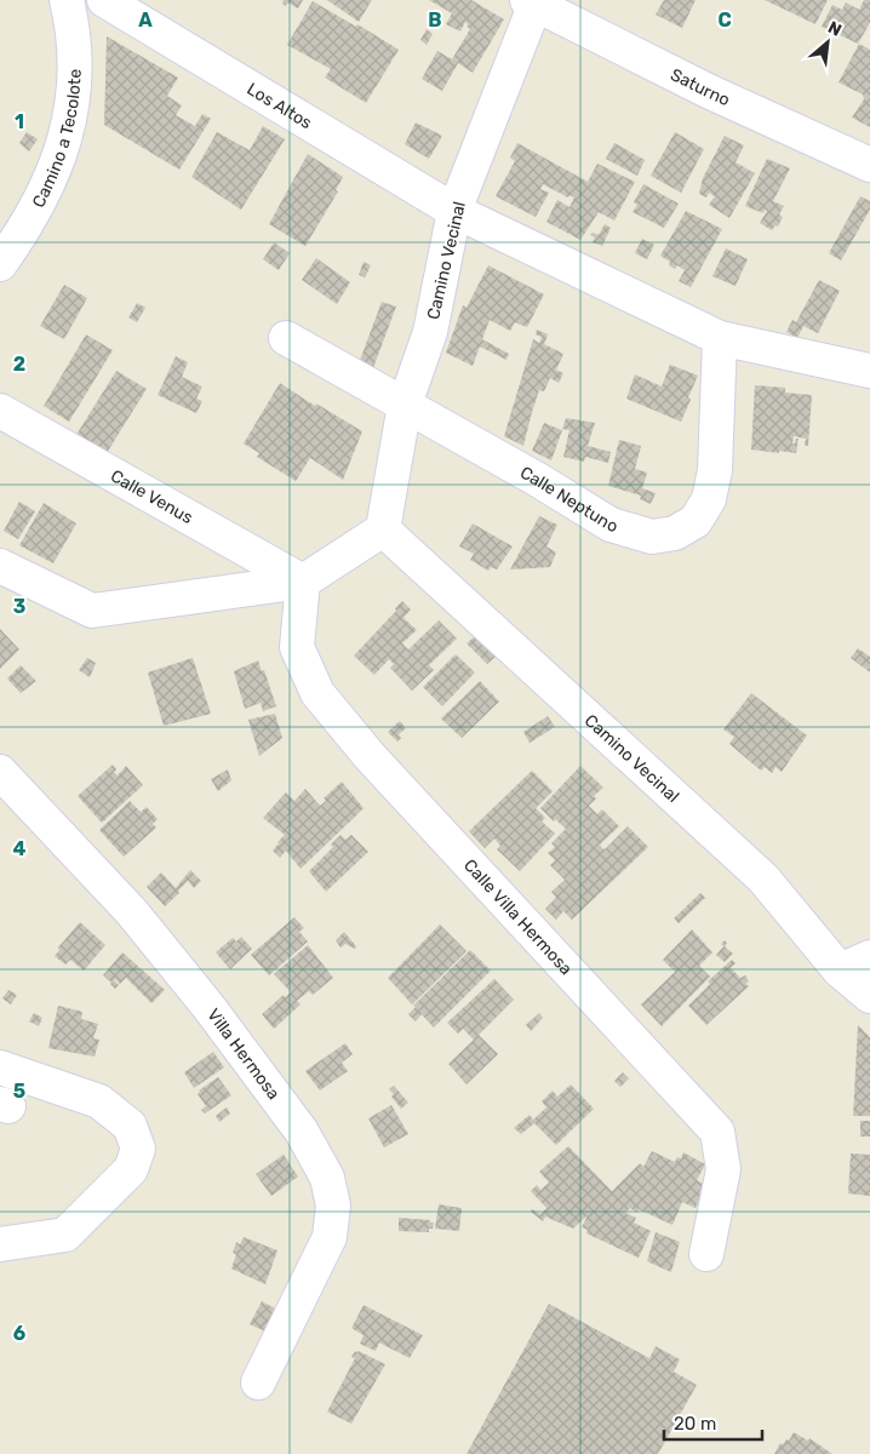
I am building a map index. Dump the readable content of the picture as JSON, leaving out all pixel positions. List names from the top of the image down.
{
  "streets": {
    "street": [
      "Saturno",
      "Los Altos",
      "Camino a Tecolote",
      "Camino Vecinal",
      "Calle Venus",
      "Calle Neptuno",
      "Calle Villa Hermosa",
      "Villa Hermosa"
    ]
  },
  "crossings": [
    ["Saturno", "Camino Vecinal"],
    ["Los Altos", "Camino Vecinal"],
    ["Camino Vecinal", "Calle Neptuno"],
    ["Calle Venus", "Calle Villa Hermosa"]
  ],
  "scale_bar": "20 m",
  "north": "top right",
  "grid": {
    "columns": ["A", "B", "C"],
    "rows": [
      "1",
      "2",
      "3",
      "4",
      "5",
      "6"
    ]
  }
}
